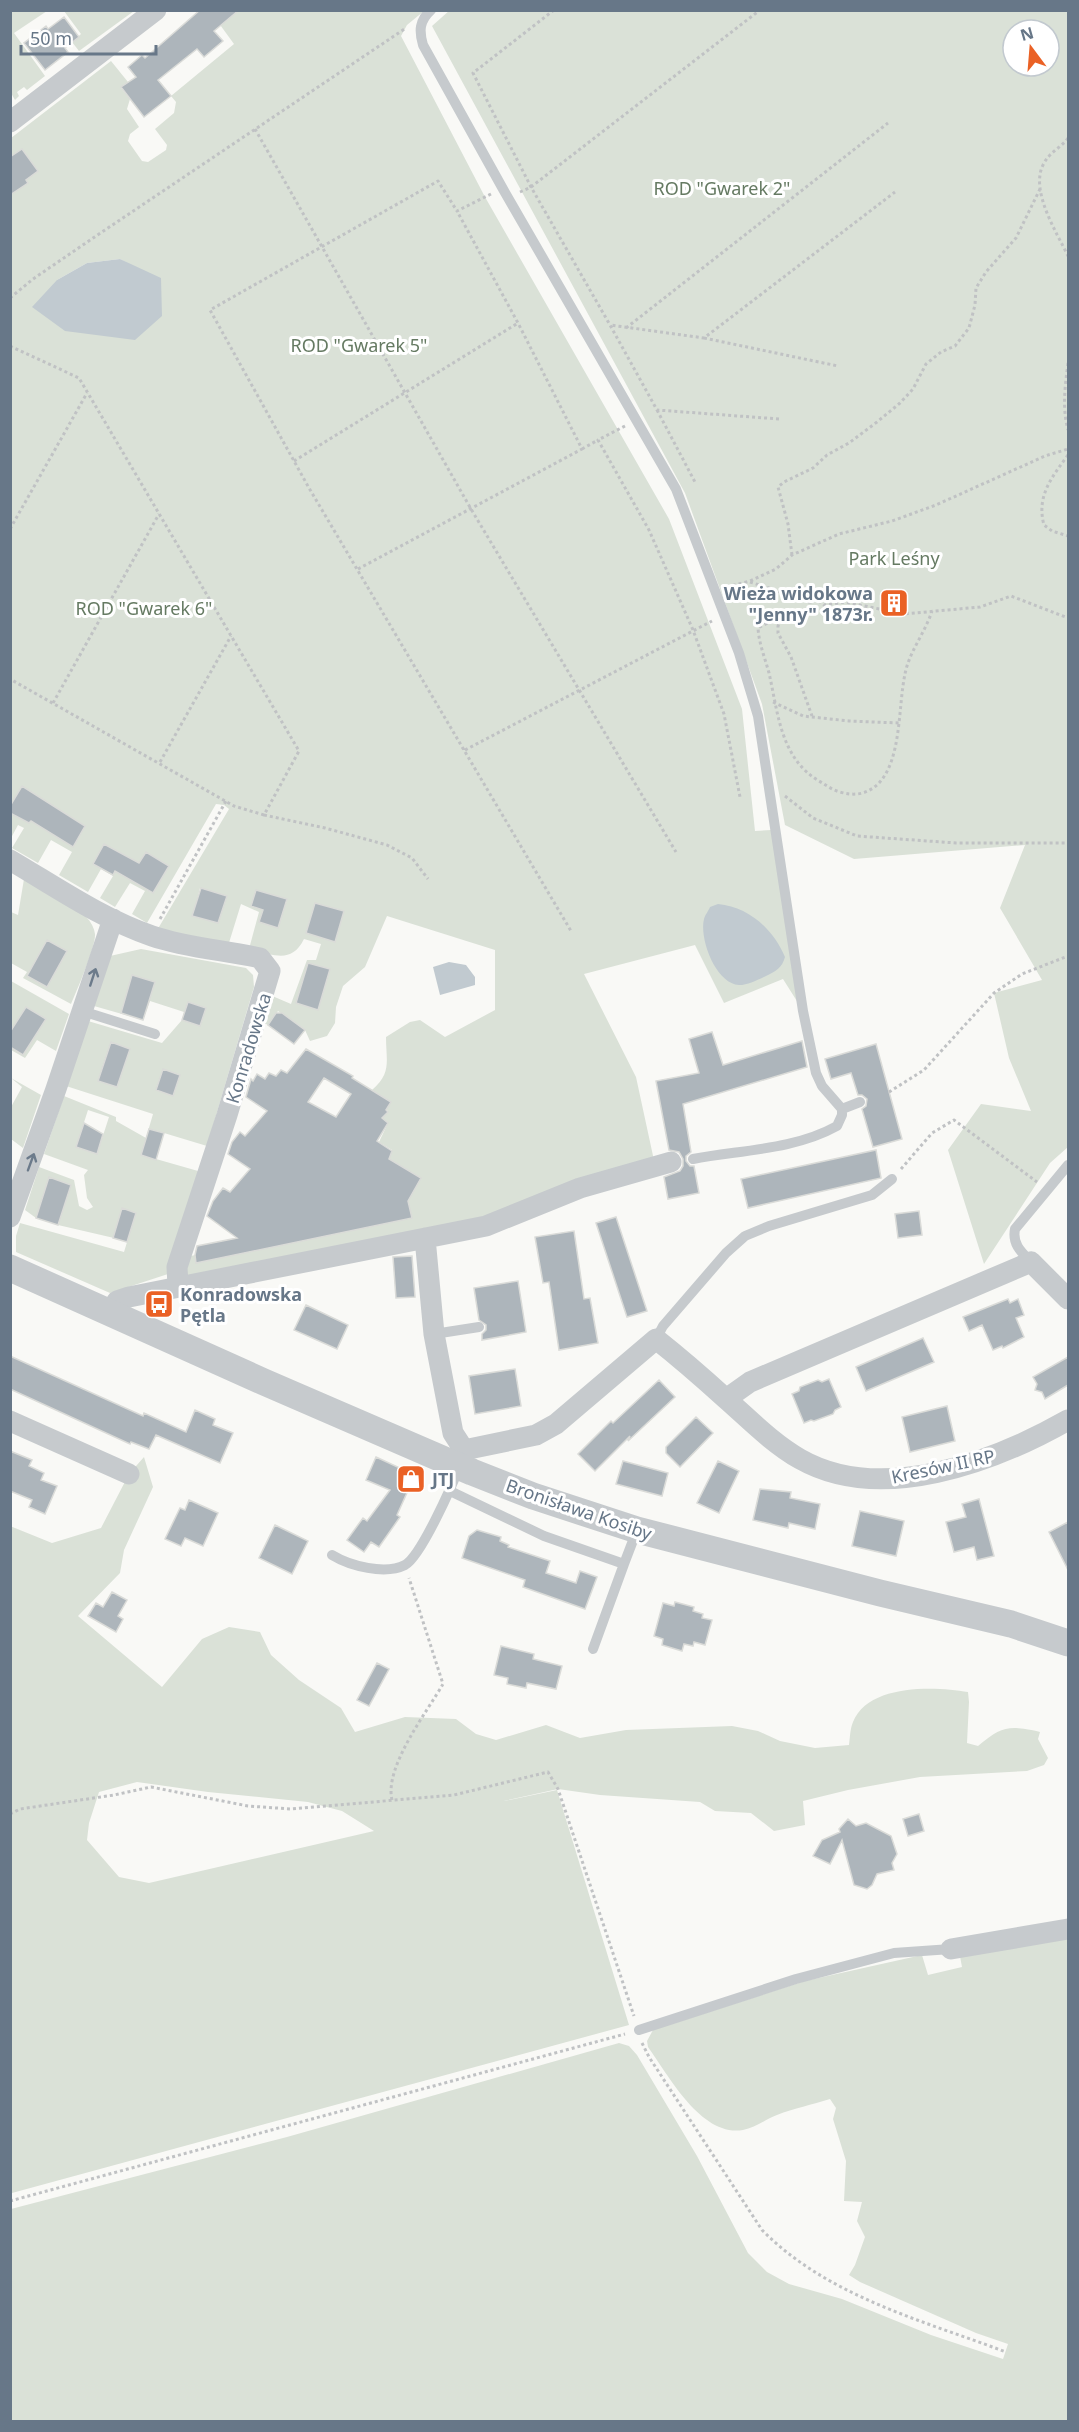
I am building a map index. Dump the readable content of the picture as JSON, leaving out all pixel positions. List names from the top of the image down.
{
  "streets": {
    "street": ["Konradowska", "Kresów II RP", "Bronisława Kosiby"]
  },
  "parks": [
    "ROD \"Gwarek 2\"",
    "ROD \"Gwarek 5\"",
    "Park Leśny",
    "ROD \"Gwarek 6\""
  ],
  "places": {
    "building": ["Wieża widokowa \"Jenny\" 1873r."],
    "bus stop": ["Konradowska Pętla"],
    "shop": ["JTJ"]
  },
  "scale_bar": "50 m",
  "north": "top"
}
